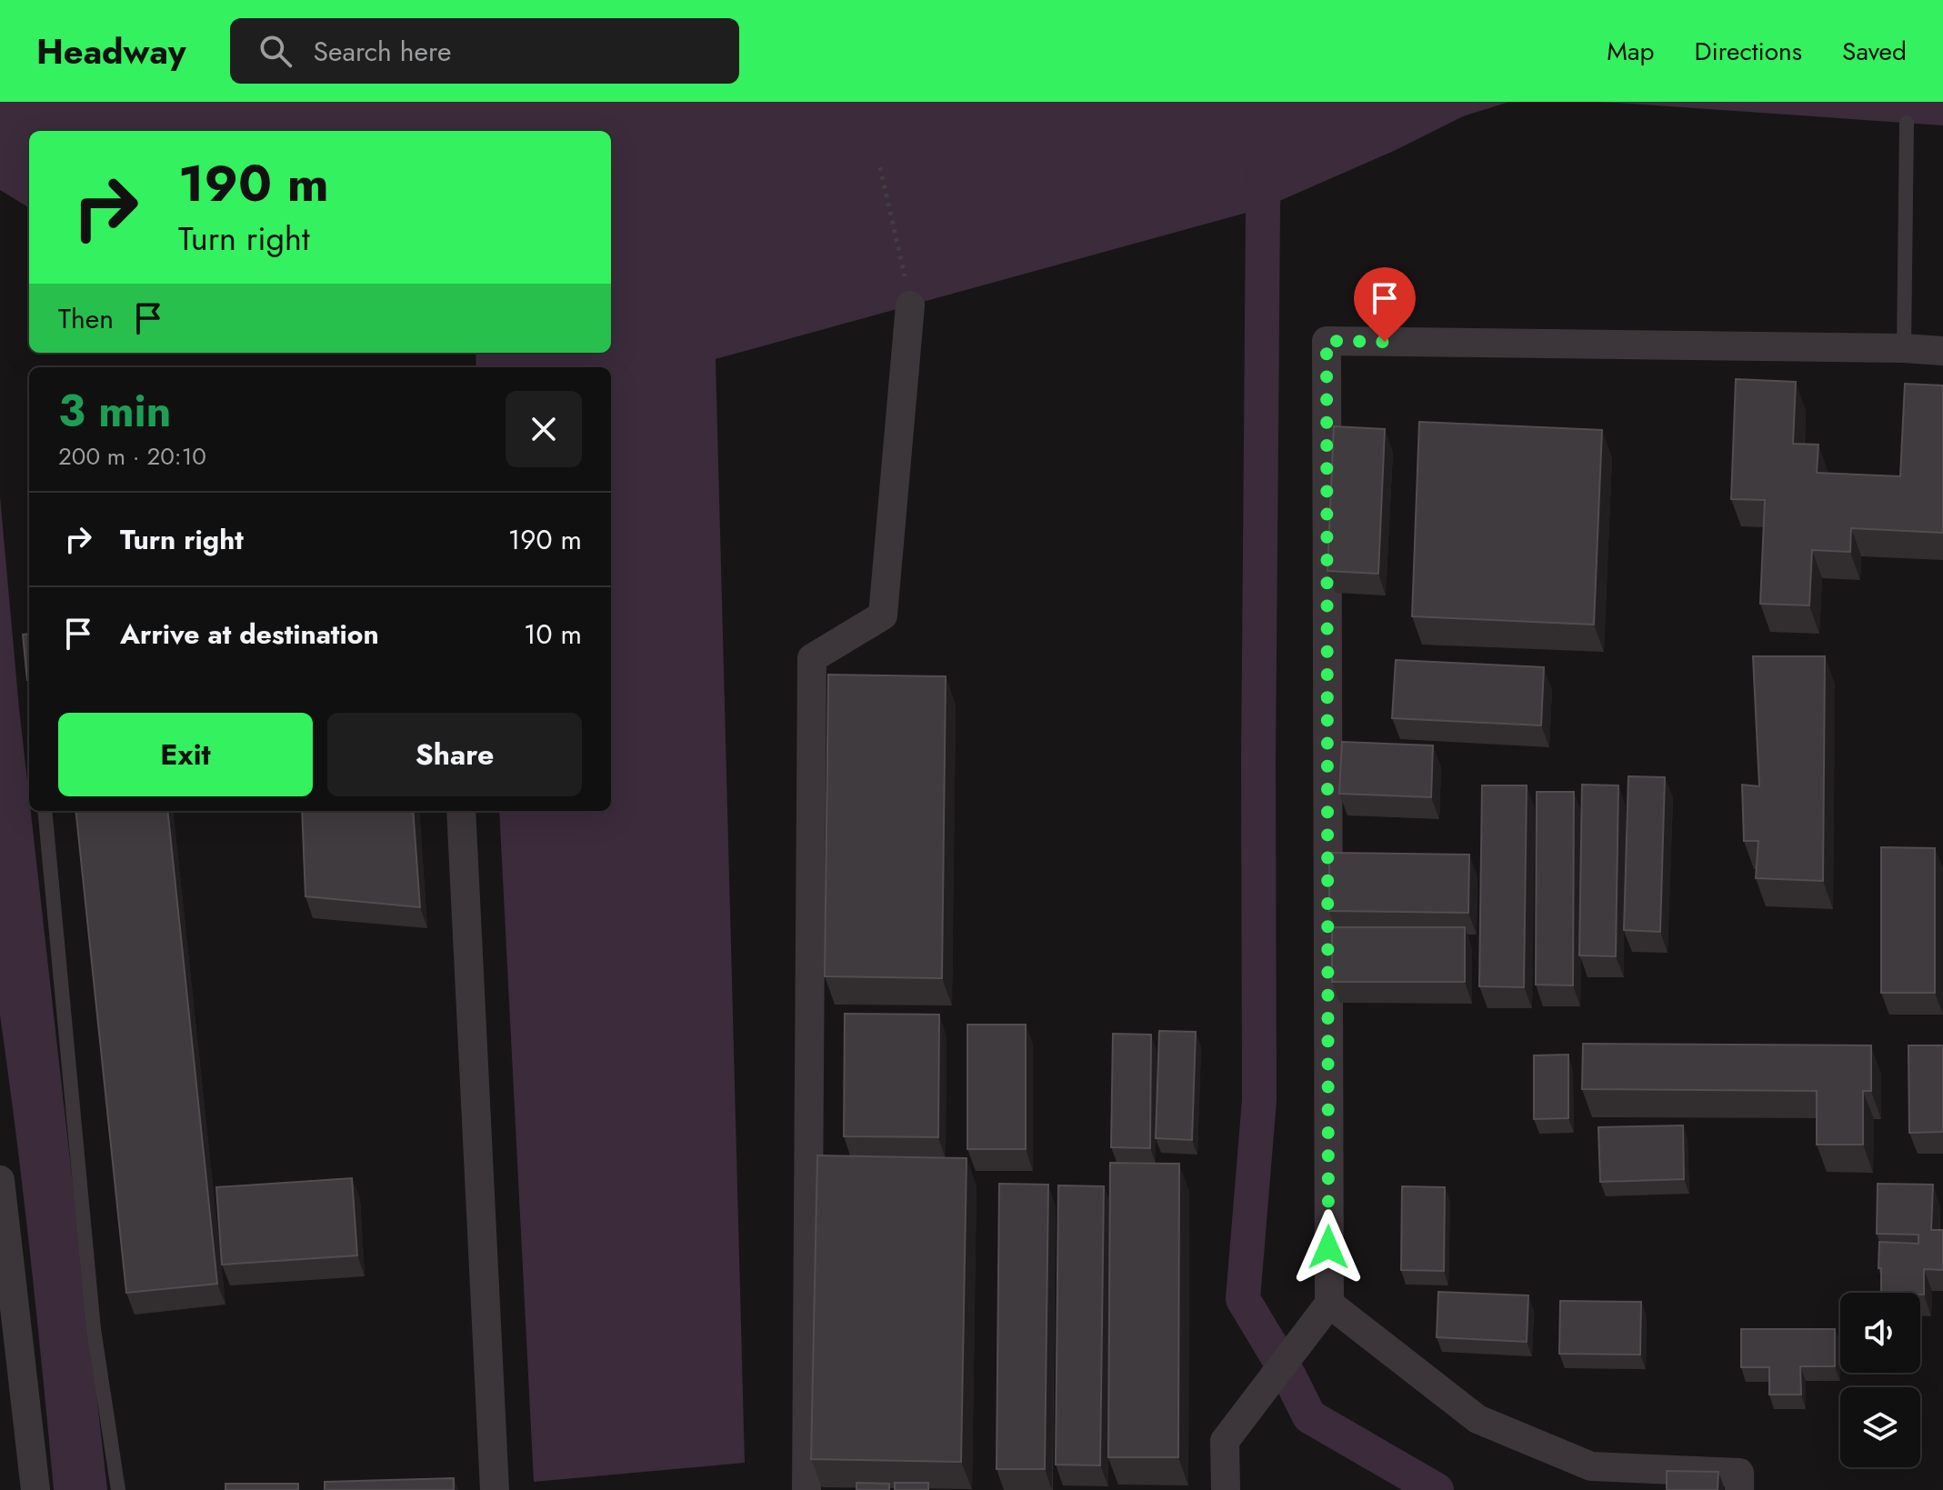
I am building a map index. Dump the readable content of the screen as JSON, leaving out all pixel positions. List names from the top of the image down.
{
  "page": {
    "header": "Headway",
    "search": "Search here",
    "nav": ["Map", "Directions", "Saved"],
    "turn": ["190 m", "Turn right"],
    "then": "Then",
    "heading": ["3 min", "200 m · 20:10"],
    "list": [
      {
        "name": "Turn right",
        "value": "190 m"
      },
      {
        "name": "Arrive at destination",
        "value": "10 m"
      }
    ],
    "buttons": ["Exit", "Share"]
  }
}
